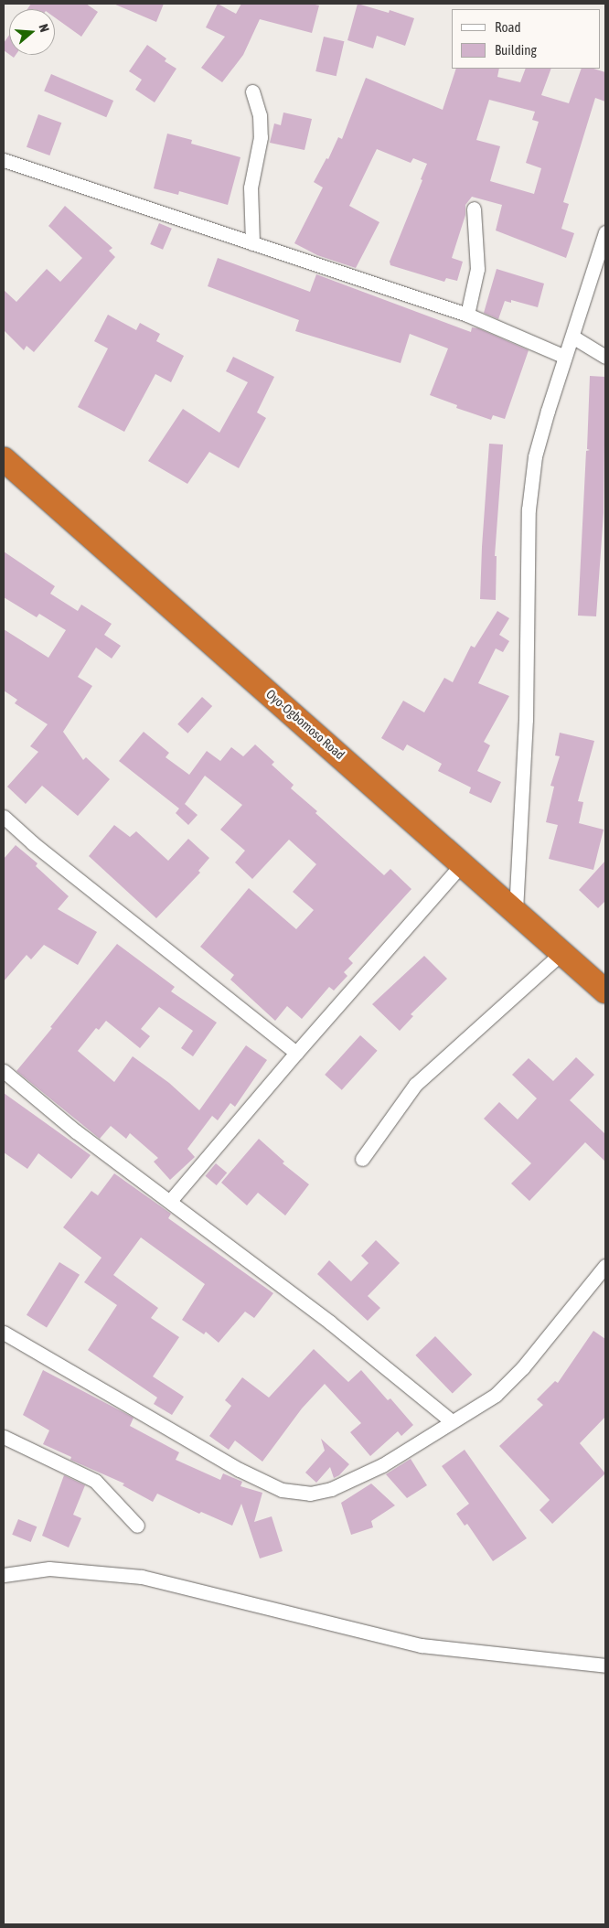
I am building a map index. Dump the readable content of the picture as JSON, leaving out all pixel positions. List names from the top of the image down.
{
  "streets": {
    "highway": ["Oyo-Ogbomoso Road"]
  },
  "legend": ["Road", "Building"],
  "north": "right"
}
